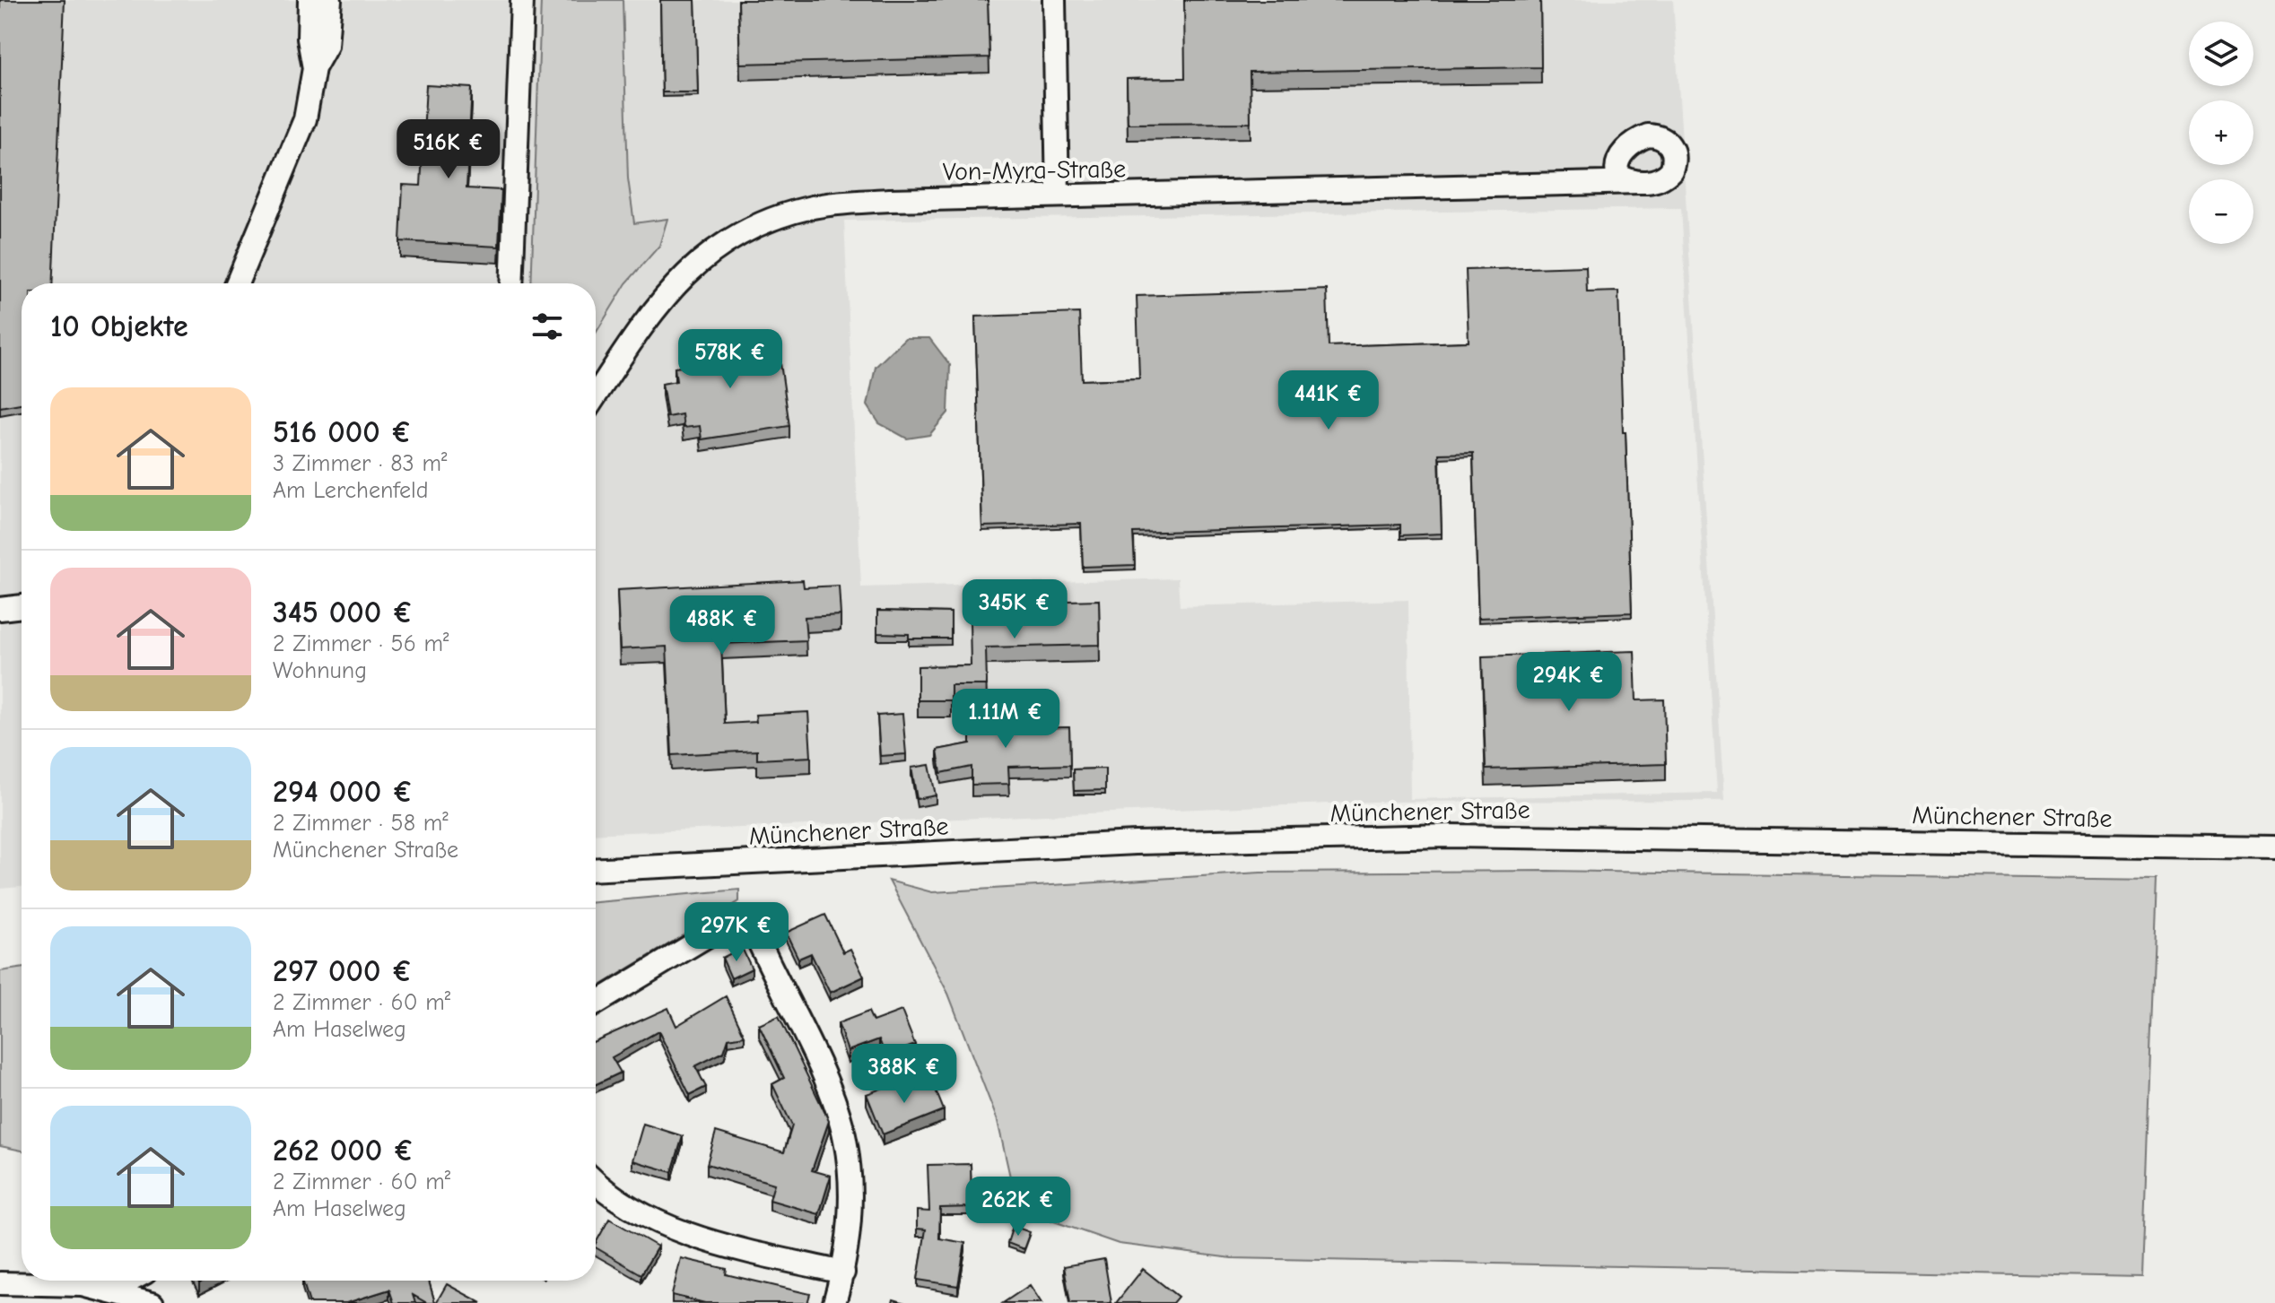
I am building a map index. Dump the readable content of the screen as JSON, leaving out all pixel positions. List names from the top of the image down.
{
  "streets": {
    "street": ["Von-Myra-Straße", "Münchener Straße"]
  },
  "page": {
    "map_buttons": ["+", "−"],
    "price": [
      "516K €",
      "578K €",
      "441K €",
      "345K €",
      "488K €",
      "294K €",
      "1.11M €",
      "297K €",
      "388K €",
      "262K €"
    ],
    "heading": "10 Objekte",
    "list": [
      {
        "name": "516 000 €",
        "note": "3 Zimmer · 83 m² · Am Lerchenfeld"
      },
      {
        "name": "345 000 €",
        "note": "2 Zimmer · 56 m² · Wohnung"
      },
      {
        "name": "294 000 €",
        "note": "2 Zimmer · 58 m² · Münchener Straße"
      },
      {
        "name": "297 000 €",
        "note": "2 Zimmer · 60 m² · Am Haselweg"
      },
      {
        "name": "262 000 €",
        "note": "2 Zimmer · 60 m² · Am Haselweg"
      }
    ]
  }
}
